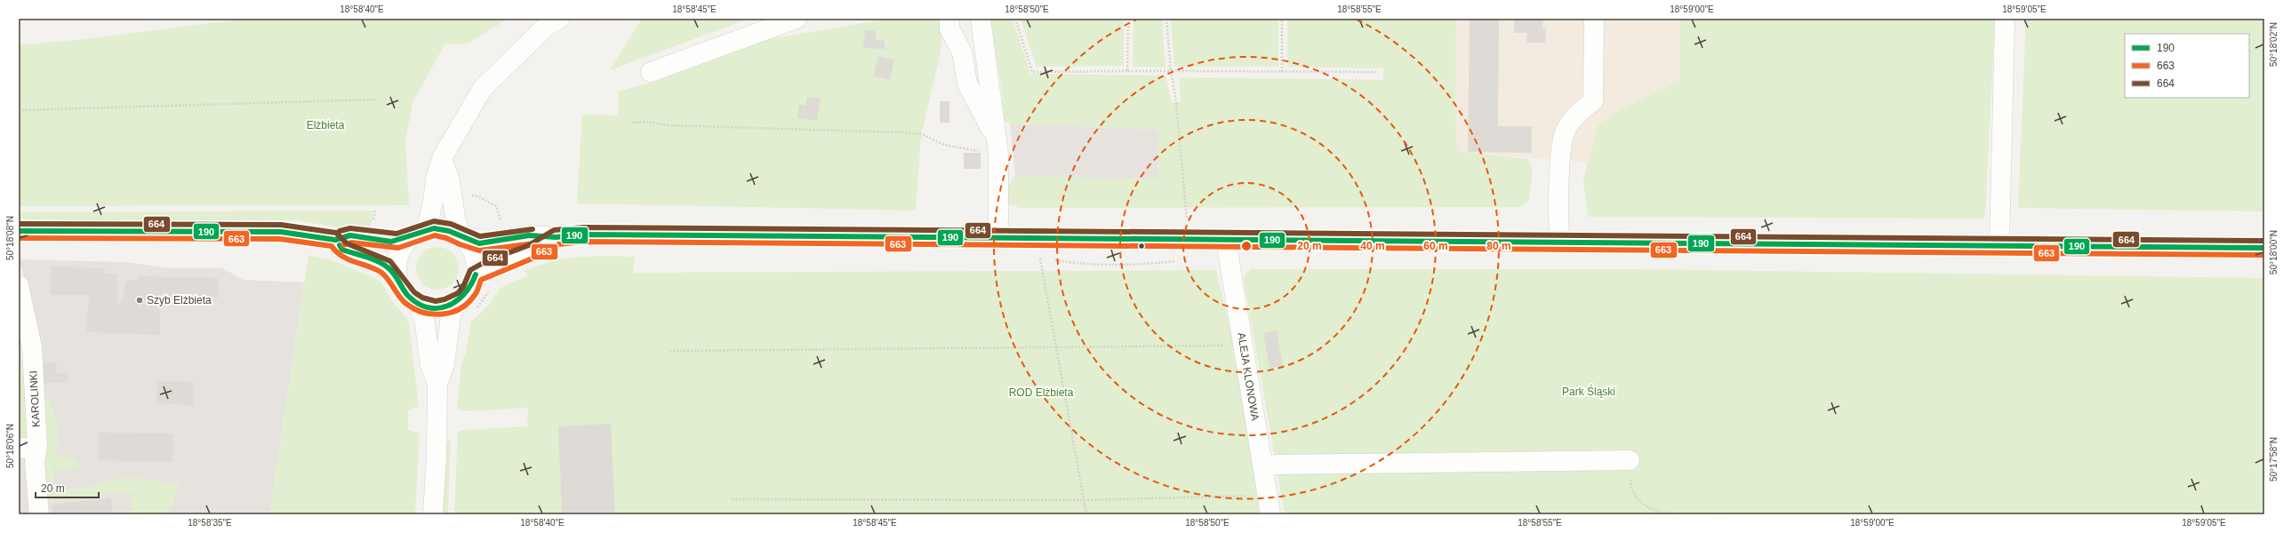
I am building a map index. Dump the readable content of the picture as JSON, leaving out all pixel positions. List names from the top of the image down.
{
  "streets": {
    "street": ["ALEJA KLONOWA", "KAROLINKI"]
  },
  "parks": ["Elżbieta", "Park Śląski", "ROD Elżbieta"],
  "places": ["Szyb Elżbieta"],
  "lines": ["transit line 664", "transit line 190", "transit line 663"],
  "legend": ["190", "663", "664"],
  "scale_bar": "20 m",
  "coordinates": [
    "18°58'40\"E",
    "18°58'45\"E",
    "18°58'50\"E",
    "18°58'55\"E",
    "18°59'00\"E",
    "18°59'05\"E",
    "50°18'02\"N",
    "50°18'08\"N",
    "50°18'00\"N",
    "50°18'06\"N",
    "50°17'58\"N",
    "18°58'35\"E"
  ],
  "rings": [
    "20 m",
    "40 m",
    "60 m",
    "80 m"
  ]
}
